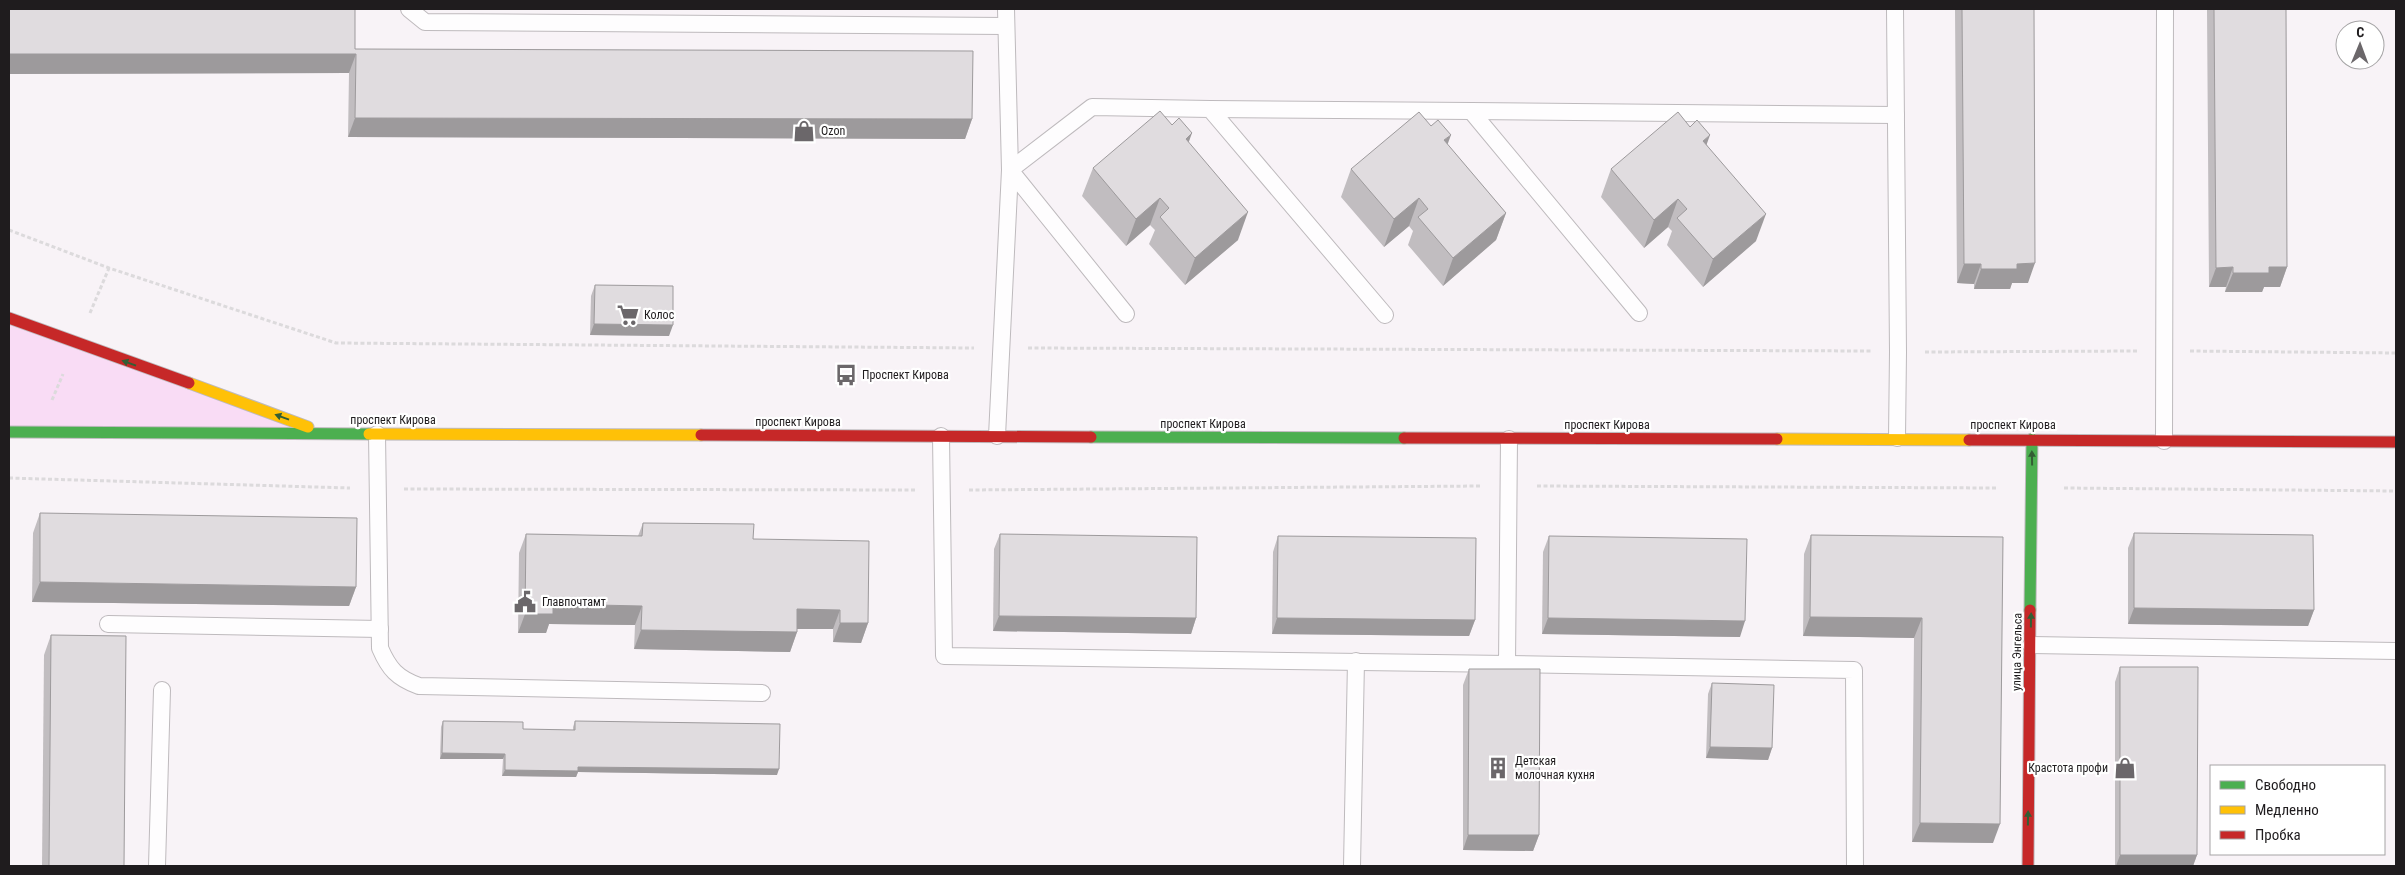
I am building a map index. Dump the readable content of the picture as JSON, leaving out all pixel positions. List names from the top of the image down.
{
  "streets": {
    "street": ["проспект Кирова", "улица Энгельса"]
  },
  "crossings": [
    ["проспект Кирова", "улица Энгельса"]
  ],
  "one_way": ["улица Энгельса"],
  "places": {
    "shop": ["Ozon", "Крастота профи"],
    "supermarket": ["Колос"],
    "bus stop": ["Проспект Кирова"],
    "public building": ["Главпочтамт"],
    "building": ["Детская молочная кухня"]
  },
  "legend": ["Свободно", "Медленно", "Пробка"],
  "north": "top"
}
